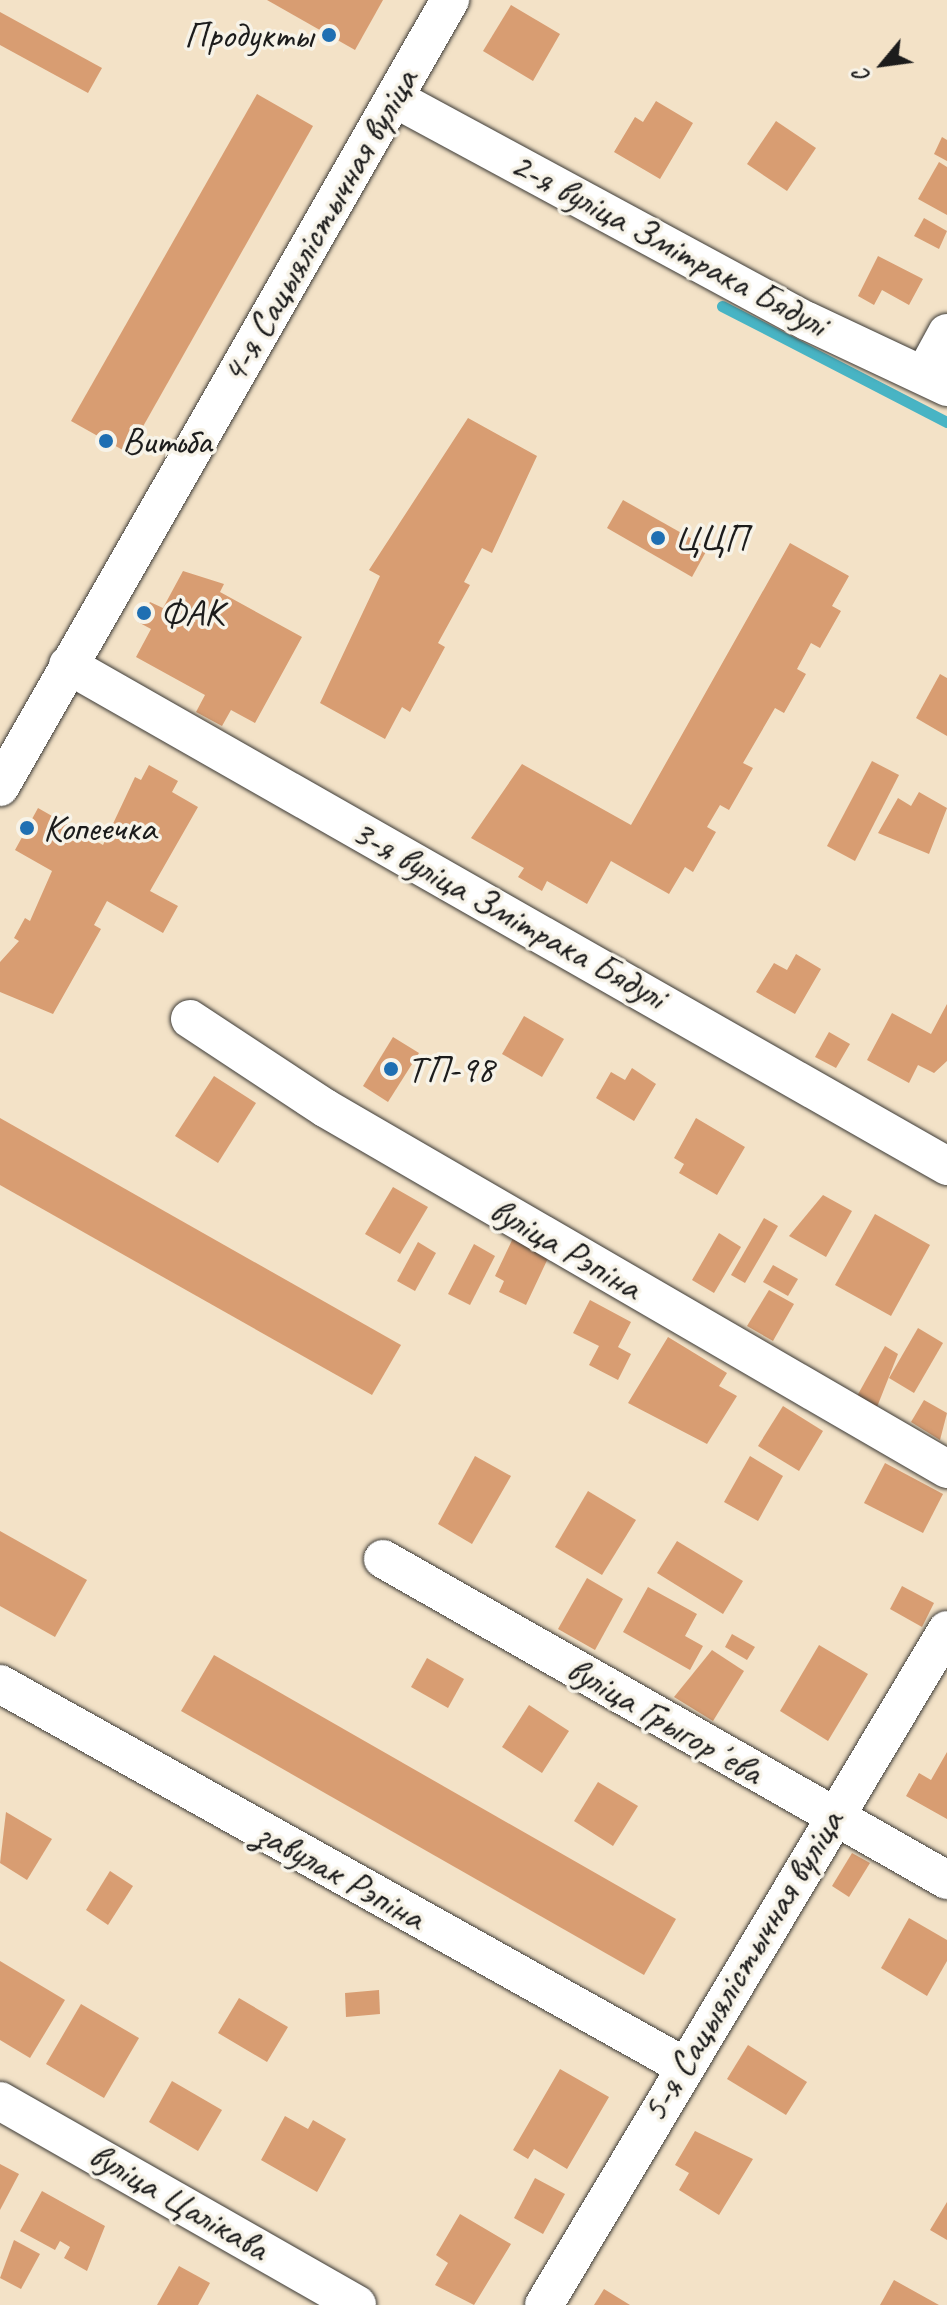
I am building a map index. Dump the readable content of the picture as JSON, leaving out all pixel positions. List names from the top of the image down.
{
  "streets": {
    "street": [
      "4-я Сацыялістычная вуліца",
      "2-я вуліца Змітрака Бядулі",
      "3-я вуліца Змітрака Бядулі",
      "вуліца Рэпіна",
      "вуліца Грыгорʼева",
      "завулак Рэпіна",
      "5-я Сацыялістычная вуліца",
      "вуліца Цалікава"
    ]
  },
  "crossings": [
    ["4-я Сацыялістычная вуліца", "2-я вуліца Змітрака Бядулі"],
    ["4-я Сацыялістычная вуліца", "3-я вуліца Змітрака Бядулі"],
    ["вуліца Грыгорʼева", "5-я Сацыялістычная вуліца"],
    ["завулак Рэпіна", "5-я Сацыялістычная вуліца"]
  ],
  "places": [
    "Продукты",
    "Витьба",
    "ЦЦП",
    "ФАК",
    "Копеечка",
    "ТП-98"
  ],
  "north": "bottom left"
}
